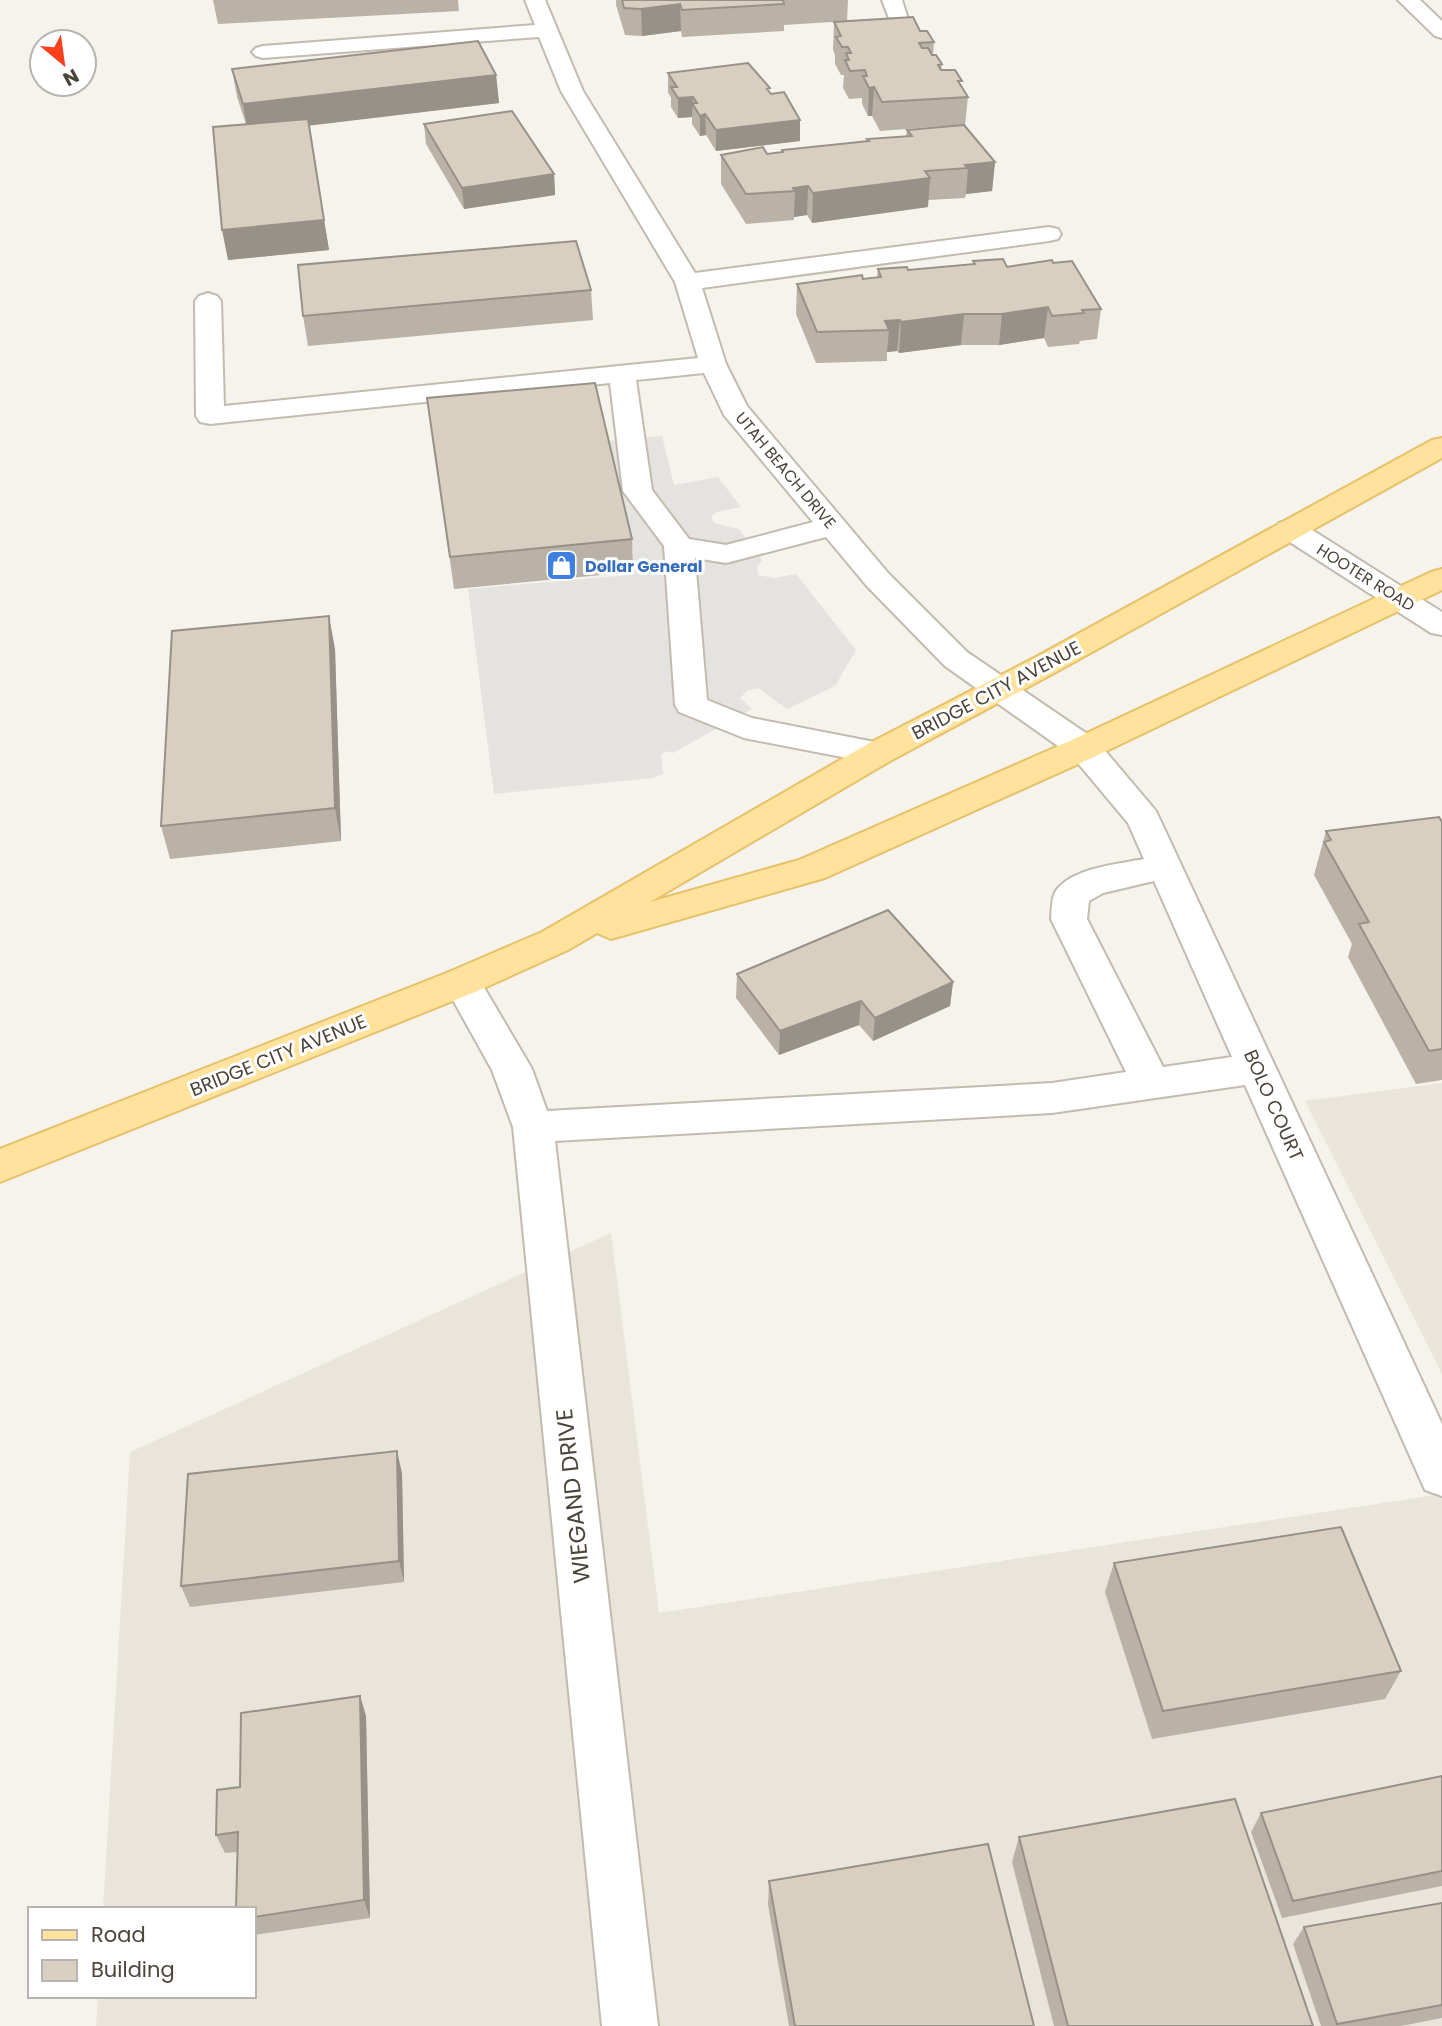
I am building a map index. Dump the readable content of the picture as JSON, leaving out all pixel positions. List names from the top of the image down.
{
  "streets": {
    "main road": ["BRIDGE CITY AVENUE"],
    "street": [
      "UTAH BEACH DRIVE",
      "HOOTER ROAD",
      "BOLO COURT",
      "WIEGAND DRIVE"
    ]
  },
  "crossings": [
    ["UTAH BEACH DRIVE", "BRIDGE CITY AVENUE"],
    ["UTAH BEACH DRIVE", "BOLO COURT"],
    ["HOOTER ROAD", "BRIDGE CITY AVENUE"],
    ["BRIDGE CITY AVENUE", "BOLO COURT"],
    ["BRIDGE CITY AVENUE", "WIEGAND DRIVE"]
  ],
  "places": {
    "shop": ["Dollar General"]
  },
  "legend": ["Road", "Building"],
  "north": "bottom right"
}
